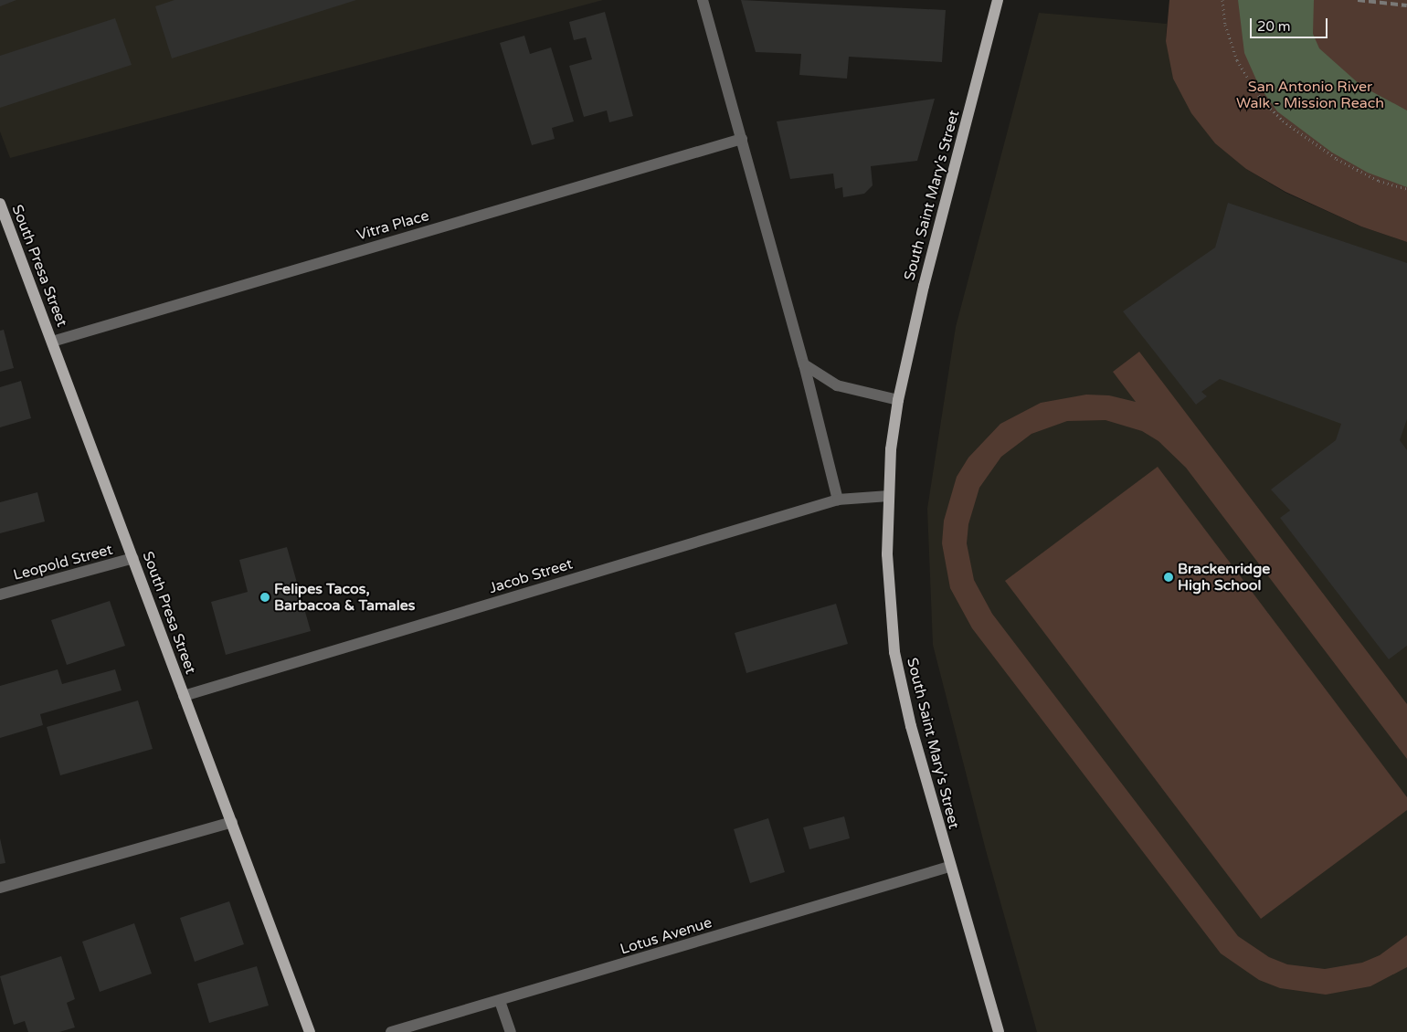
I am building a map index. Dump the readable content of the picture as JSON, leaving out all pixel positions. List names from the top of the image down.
{
  "streets": {
    "main road": ["South Saint Mary's Street", "South Presa Street"],
    "street": [
      "Vitra Place",
      "Leopold Street",
      "Jacob Street",
      "Lotus Avenue"
    ]
  },
  "crossings": [
    ["South Saint Mary's Street", "Jacob Street"],
    ["South Saint Mary's Street", "Lotus Avenue"],
    ["Vitra Place", "South Presa Street"],
    ["South Presa Street", "Leopold Street"],
    ["South Presa Street", "Jacob Street"]
  ],
  "parks": ["San Antonio River Walk - Mission Reach"],
  "places": ["Brackenridge High School", "Felipes Tacos, Barbacoa & Tamales"],
  "scale_bar": "20 m"
}
